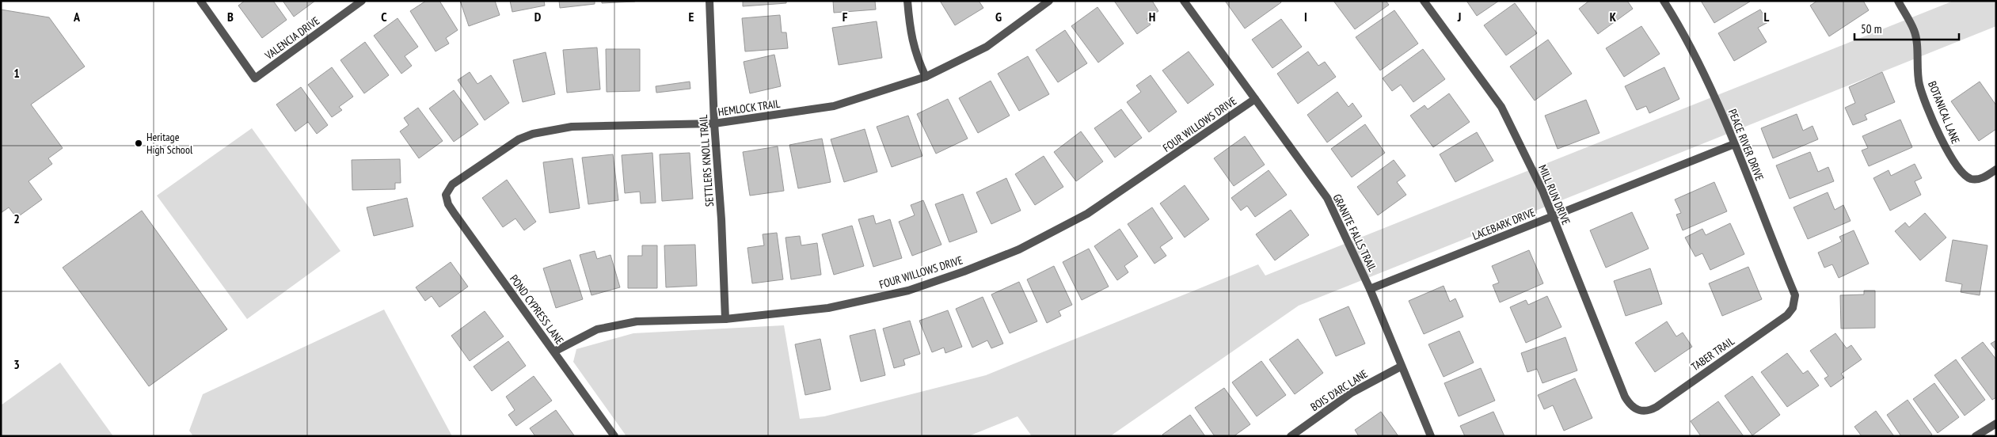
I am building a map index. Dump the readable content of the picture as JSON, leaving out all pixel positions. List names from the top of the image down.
{
  "streets": {
    "street": [
      "VALENCIA DRIVE",
      "HEMLOCK TRAIL",
      "BOTANICAL LANE",
      "FOUR WILLOWS DRIVE",
      "PEACE RIVER DRIVE",
      "SETTLERS KNOLL TRAIL",
      "MILL RUN DRIVE",
      "LACEBARK DRIVE",
      "GRANITE FALLS TRAIL",
      "POND CYPRESS LANE",
      "TABER TRAIL",
      "BOIS D'ARC LANE"
    ]
  },
  "crossings": [
    ["HEMLOCK TRAIL", "SETTLERS KNOLL TRAIL"],
    ["HEMLOCK TRAIL", "POND CYPRESS LANE"],
    ["FOUR WILLOWS DRIVE", "SETTLERS KNOLL TRAIL"],
    ["FOUR WILLOWS DRIVE", "GRANITE FALLS TRAIL"],
    ["FOUR WILLOWS DRIVE", "POND CYPRESS LANE"],
    ["PEACE RIVER DRIVE", "LACEBARK DRIVE"],
    ["PEACE RIVER DRIVE", "TABER TRAIL"],
    ["MILL RUN DRIVE", "LACEBARK DRIVE"],
    ["MILL RUN DRIVE", "TABER TRAIL"],
    ["LACEBARK DRIVE", "GRANITE FALLS TRAIL"],
    ["GRANITE FALLS TRAIL", "BOIS D'ARC LANE"]
  ],
  "places": ["Heritage High School"],
  "scale_bar": "50 m",
  "grid": {
    "columns": [
      "A",
      "B",
      "C",
      "D",
      "E",
      "F",
      "G",
      "H",
      "I",
      "J",
      "K",
      "L"
    ],
    "rows": ["1", "2", "3"]
  }
}
